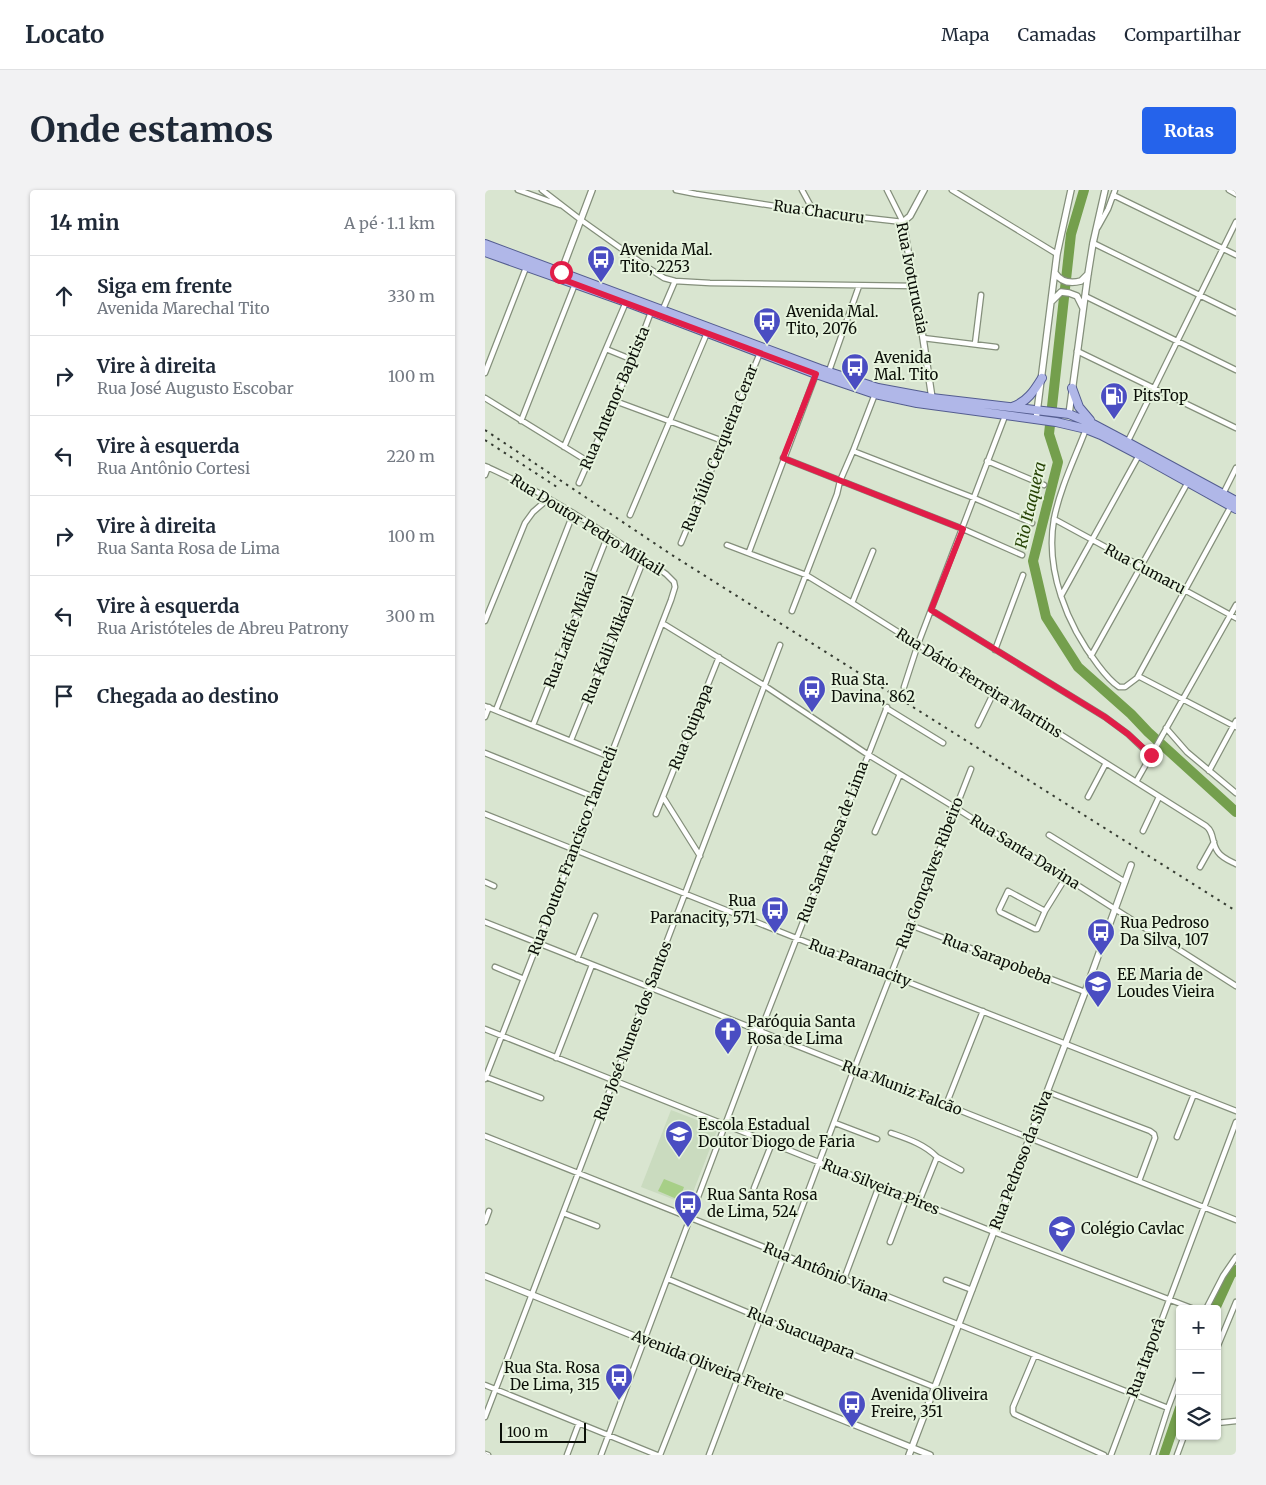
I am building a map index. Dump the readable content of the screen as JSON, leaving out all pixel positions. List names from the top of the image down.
{
  "streets": {
    "street": [
      "Rua Chacuru",
      "Rua Ivoturucaia",
      "Rua Antenor Baptista",
      "Rua Júlio Cerqueira Cerar",
      "Rua Doutor Pedro Mikail",
      "Rua Cumaru",
      "Rua Latife Mikail",
      "Rua Kalil Mikail",
      "Rua Dário Ferreira Martins",
      "Rua Quipapa",
      "Rua Santa Rosa de Lima",
      "Rua Doutor Francisco Tancredi",
      "Rua Santa Davina",
      "Rua Gonçalves Ribeiro",
      "Rua Sarapobeba",
      "Rua Paranacity",
      "Rua José Nunes dos Santos",
      "Rua Muniz Falcão",
      "Rua Pedroso da Silva",
      "Rua Silveira Pires",
      "Rua Antônio Viana",
      "Rua Suacuapara",
      "Rua Itaporâ",
      "Avenida Oliveira Freire"
    ]
  },
  "crossings": [
    ["Rua Chacuru", "Rua Ivoturucaia"],
    ["Rua Doutor Pedro Mikail", "Rua Latife Mikail"],
    ["Rua Doutor Pedro Mikail", "Rua Kalil Mikail"],
    ["Rua Doutor Pedro Mikail", "Rua Doutor Francisco Tancredi"],
    ["Rua Doutor Pedro Mikail", "Rua Santa Davina"],
    ["Rua Quipapa", "Rua Santa Davina"],
    ["Rua Santa Rosa de Lima", "Rua Santa Davina"],
    ["Rua Santa Rosa de Lima", "Rua Paranacity"],
    ["Rua Santa Rosa de Lima", "Rua Muniz Falcão"],
    ["Rua Santa Rosa de Lima", "Rua Silveira Pires"],
    ["Rua Santa Rosa de Lima", "Rua Antônio Viana"],
    ["Rua Santa Rosa de Lima", "Rua Suacuapara"],
    ["Rua Santa Rosa de Lima", "Avenida Oliveira Freire"],
    ["Rua Doutor Francisco Tancredi", "Rua Santa Davina"],
    ["Rua Doutor Francisco Tancredi", "Rua Paranacity"],
    ["Rua Doutor Francisco Tancredi", "Rua Muniz Falcão"],
    ["Rua Doutor Francisco Tancredi", "Rua Silveira Pires"],
    ["Rua Santa Davina", "Rua Gonçalves Ribeiro"],
    ["Rua Santa Davina", "Rua José Nunes dos Santos"],
    ["Rua Santa Davina", "Rua Pedroso da Silva"],
    ["Rua Gonçalves Ribeiro", "Rua Sarapobeba"],
    ["Rua Gonçalves Ribeiro", "Rua Paranacity"],
    ["Rua Gonçalves Ribeiro", "Rua Muniz Falcão"],
    ["Rua Gonçalves Ribeiro", "Rua Silveira Pires"],
    ["Rua Gonçalves Ribeiro", "Rua Antônio Viana"],
    ["Rua Gonçalves Ribeiro", "Rua Suacuapara"],
    ["Rua Gonçalves Ribeiro", "Avenida Oliveira Freire"],
    ["Rua Sarapobeba", "Rua Pedroso da Silva"],
    ["Rua Paranacity", "Rua José Nunes dos Santos"],
    ["Rua Paranacity", "Rua Pedroso da Silva"],
    ["Rua José Nunes dos Santos", "Rua Muniz Falcão"],
    ["Rua José Nunes dos Santos", "Rua Silveira Pires"],
    ["Rua José Nunes dos Santos", "Rua Antônio Viana"],
    ["Rua José Nunes dos Santos", "Avenida Oliveira Freire"],
    ["Rua Muniz Falcão", "Rua Pedroso da Silva"],
    ["Rua Muniz Falcão", "Rua Itaporâ"],
    ["Rua Pedroso da Silva", "Rua Silveira Pires"],
    ["Rua Pedroso da Silva", "Rua Antônio Viana"],
    ["Rua Pedroso da Silva", "Rua Suacuapara"],
    ["Rua Pedroso da Silva", "Avenida Oliveira Freire"],
    ["Rua Silveira Pires", "Rua Itaporâ"],
    ["Rua Antônio Viana", "Rua Itaporâ"]
  ],
  "water": ["Rio Itaquera"],
  "places": {
    "bus stop": [
      "Avenida Mal. Tito, 2253",
      "Avenida Mal. Tito, 2076",
      "Avenida Mal. Tito",
      "Rua Sta. Davina, 862",
      "Rua Paranacity, 571",
      "Rua Pedroso Da Silva, 107",
      "Rua Santa Rosa de Lima, 524",
      "Rua Sta. Rosa De Lima, 315",
      "Avenida Oliveira Freire, 351"
    ],
    "fuel station": ["PitsTop"],
    "school or university": ["EE Maria de Loudes Vieira", "Escola Estadual Doutor Diogo de Faria", "Colégio Cavlac"],
    "church": ["Paróquia Santa Rosa de Lima"]
  },
  "scale_bar": "100 m",
  "page": {
    "header": "Locato",
    "nav": ["Mapa", "Camadas", "Compartilhar"],
    "buttons": "Rotas",
    "title": "Onde estamos",
    "heading": ["14 min", "A pé · 1.1 km"],
    "list": [
      ["Siga em frente", "Avenida Marechal Tito", "330 m"],
      ["Vire à direita", "Rua José Augusto Escobar", "100 m"],
      ["Vire à esquerda", "Rua Antônio Cortesi", "220 m"],
      ["Vire à direita", "Rua Santa Rosa de Lima", "100 m"],
      ["Vire à esquerda", "Rua Aristóteles de Abreu Patrony", "300 m"],
      "Chegada ao destino"
    ],
    "map_buttons": ["+", "−"],
    "scale": "100 m"
  }
}
